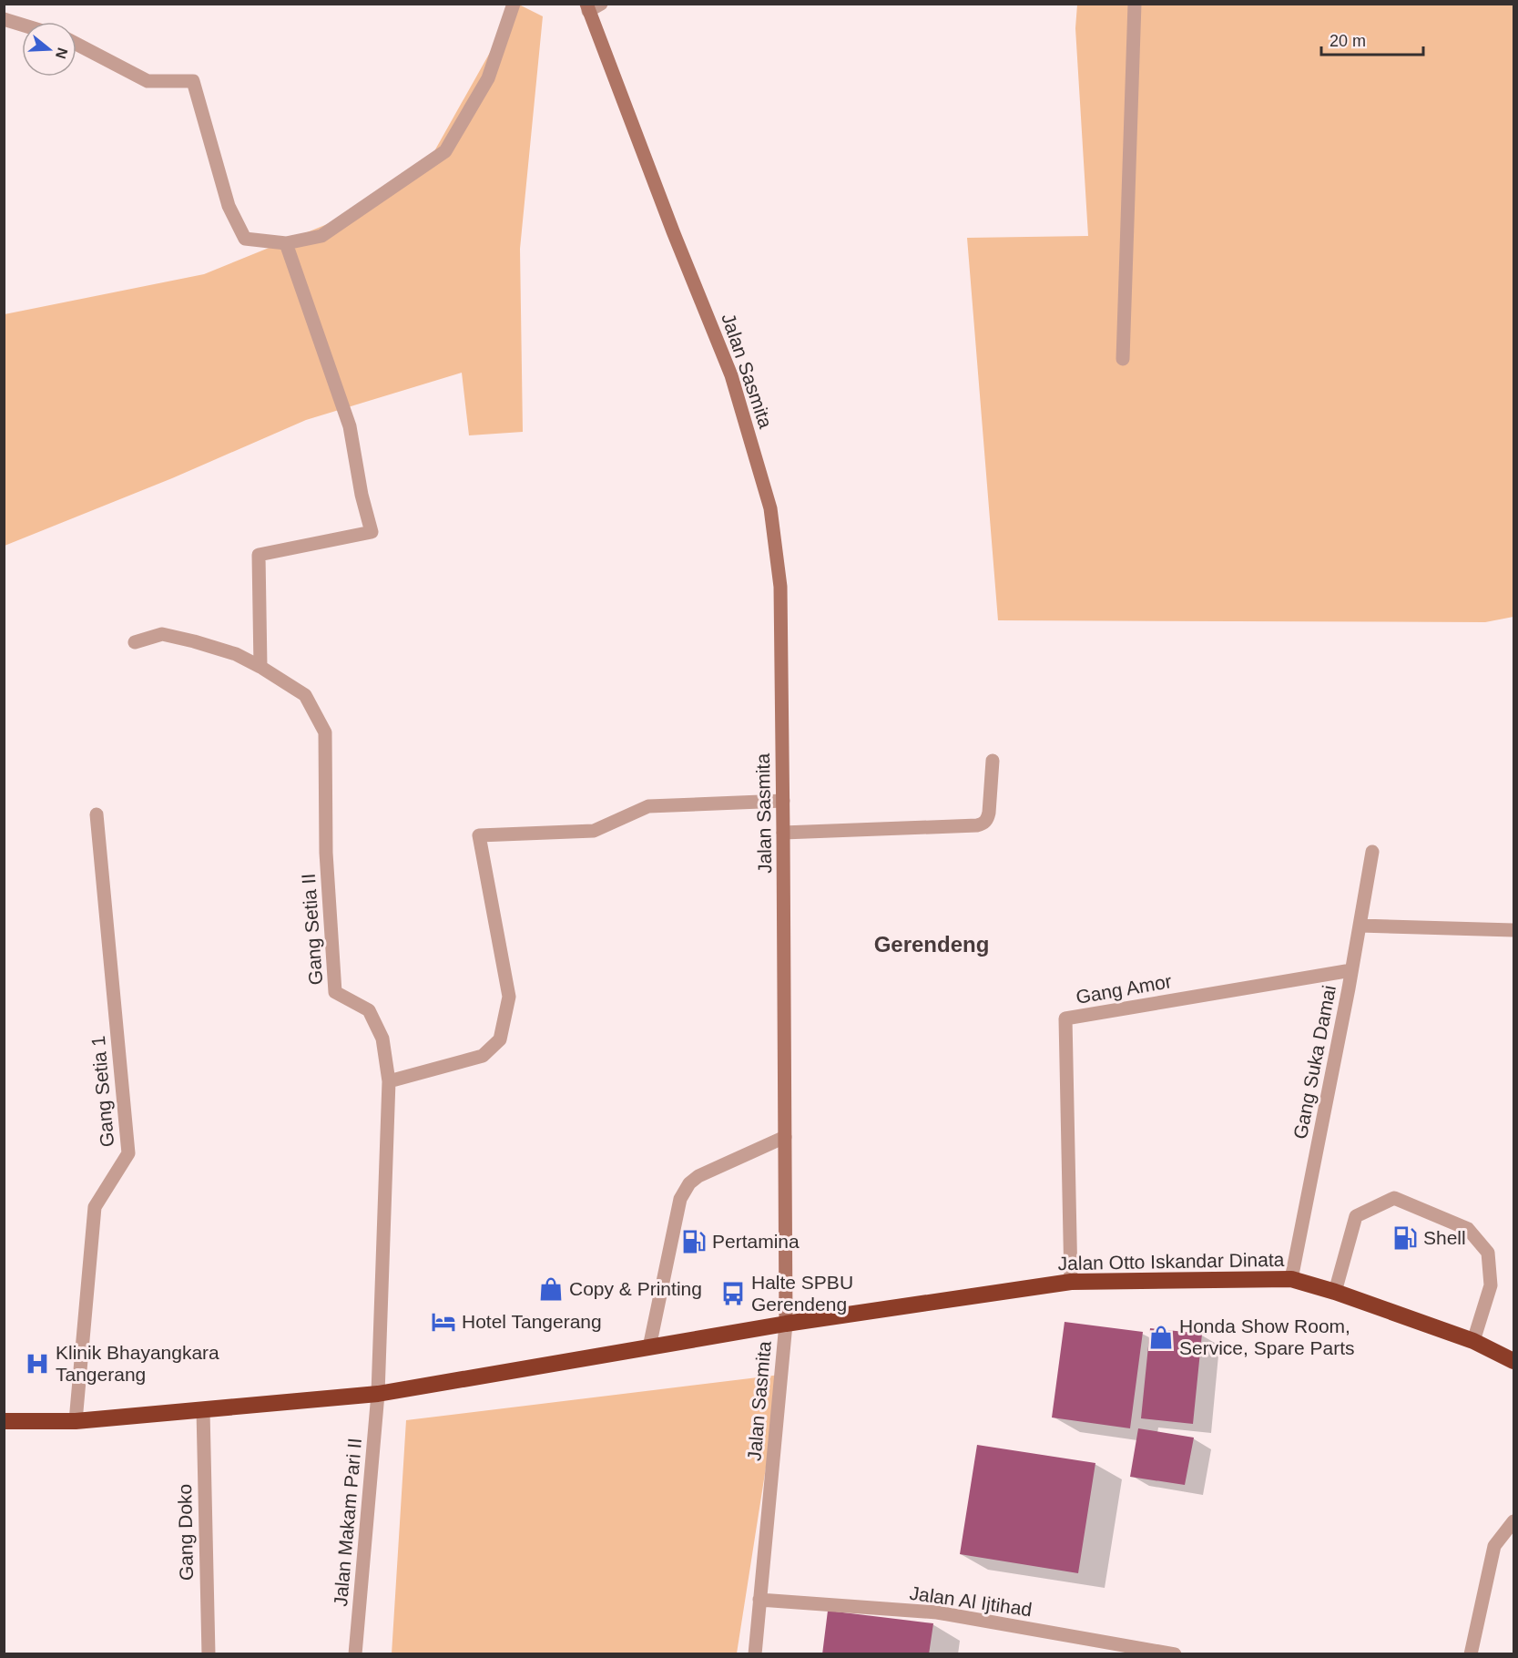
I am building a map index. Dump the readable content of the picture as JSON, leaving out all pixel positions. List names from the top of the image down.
{
  "streets": {
    "highway": ["Jalan Otto Iskandar Dinata"],
    "street": [
      "Jalan Sasmita",
      "Gang Setia II",
      "Gang Amor",
      "Gang Suka Damai",
      "Gang Setia 1",
      "Jalan Makam Pari II",
      "Gang Doko",
      "Jalan Al Ijtihad"
    ]
  },
  "crossings": [
    ["Jalan Sasmita", "Jalan Otto Iskandar Dinata"],
    ["Jalan Sasmita", "Jalan Al Ijtihad"],
    ["Gang Setia II", "Jalan Otto Iskandar Dinata"],
    ["Gang Setia II", "Jalan Makam Pari II"],
    ["Gang Amor", "Gang Suka Damai"],
    ["Gang Amor", "Jalan Otto Iskandar Dinata"],
    ["Gang Suka Damai", "Jalan Otto Iskandar Dinata"],
    ["Gang Setia 1", "Jalan Otto Iskandar Dinata"],
    ["Jalan Otto Iskandar Dinata", "Jalan Makam Pari II"],
    ["Jalan Otto Iskandar Dinata", "Gang Doko"]
  ],
  "districts": ["Gerendeng"],
  "places": {
    "fuel station": ["Shell", "Pertamina"],
    "shop": ["Copy & Printing", "Honda Show Room, Service, Spare Parts"],
    "bus stop": ["Halte SPBU Gerendeng"],
    "hotel": ["Hotel Tangerang"],
    "hospital": ["Klinik Bhayangkara Tangerang"]
  },
  "scale_bar": "20 m",
  "north": "right"
}
